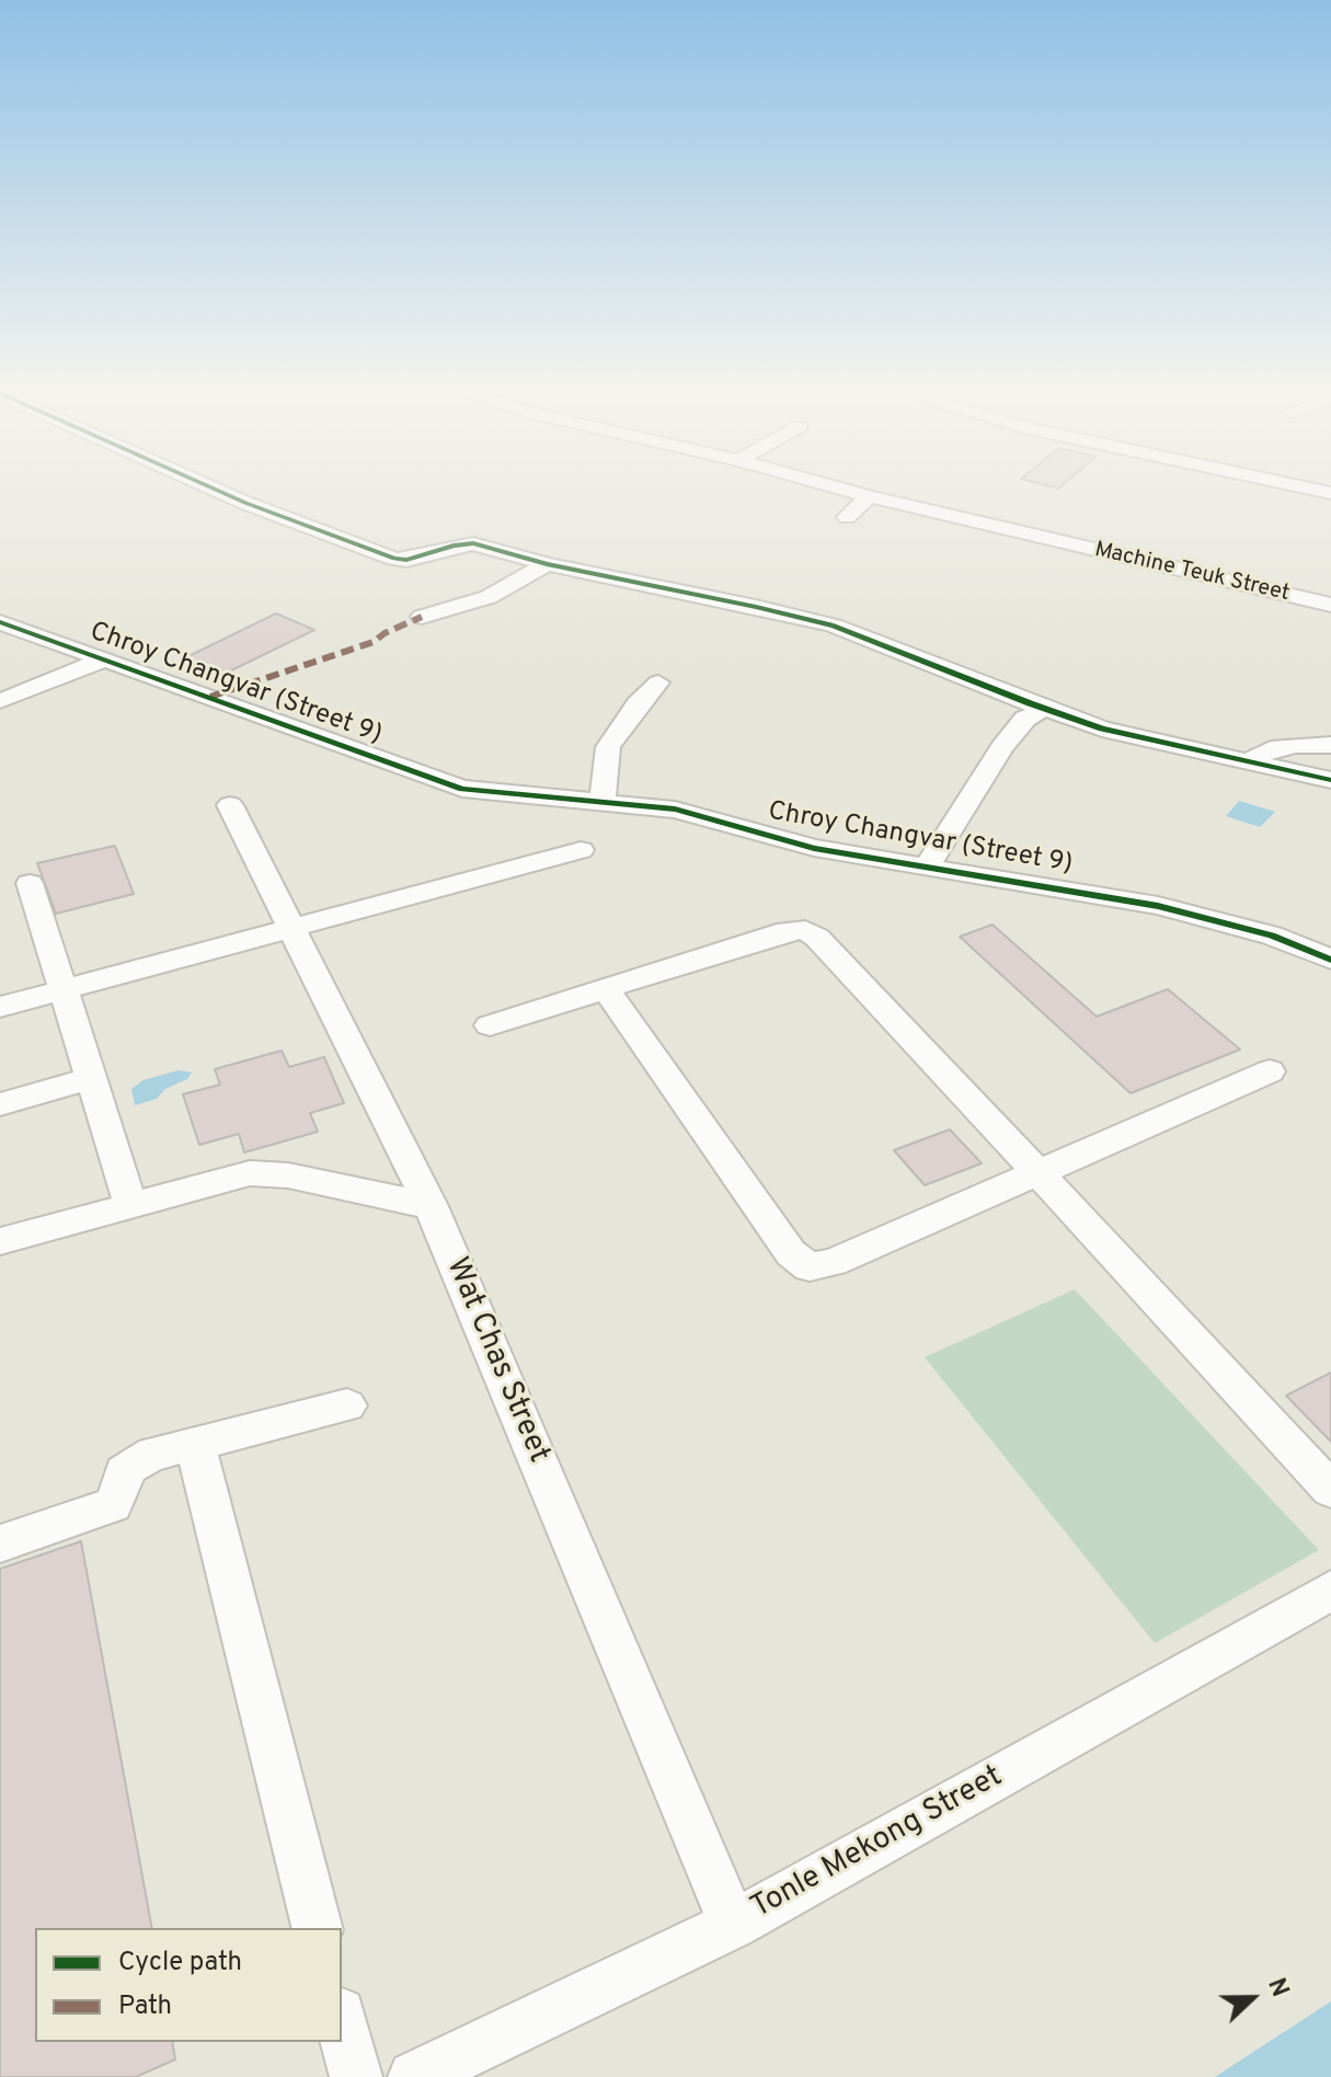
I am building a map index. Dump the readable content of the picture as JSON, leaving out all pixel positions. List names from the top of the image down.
{
  "streets": {
    "street": [
      "Machine Teuk Street",
      "Chroy Changvar (Street 9)",
      "Wat Chas Street",
      "Tonle Mekong Street"
    ]
  },
  "crossings": [
    ["Wat Chas Street", "Tonle Mekong Street"]
  ],
  "legend": ["Cycle path", "Path"],
  "north": "right"
}
